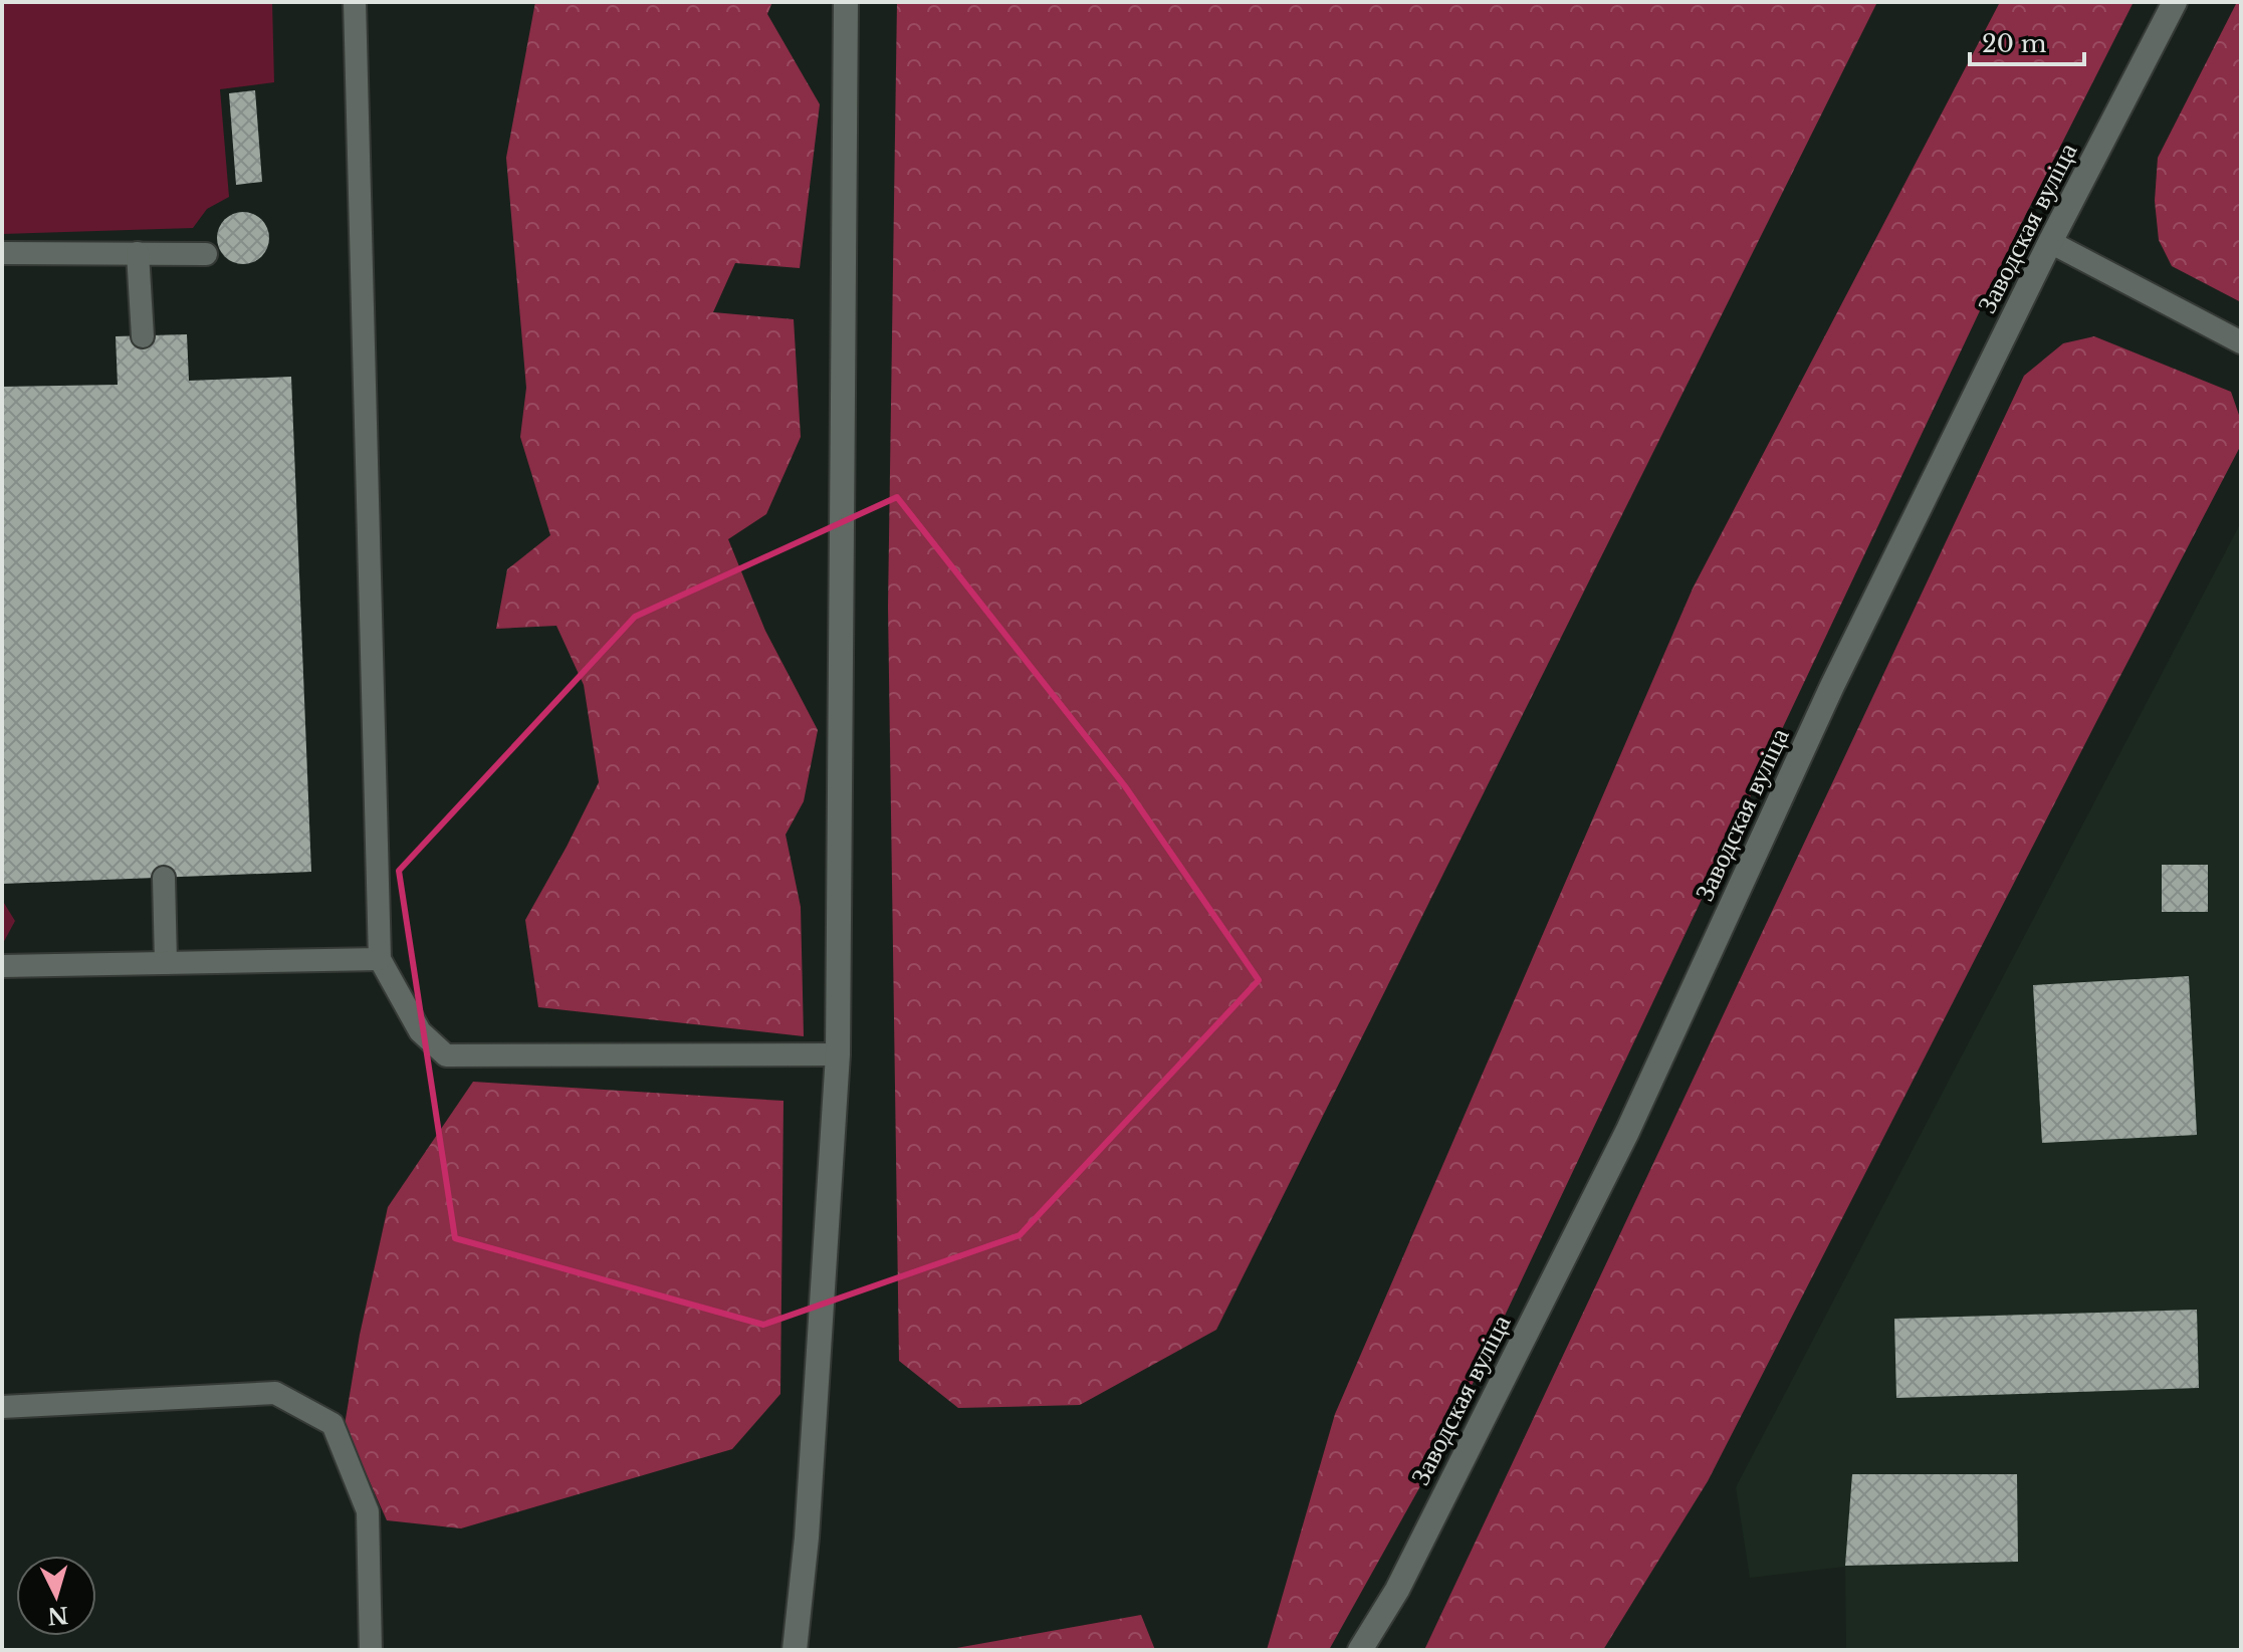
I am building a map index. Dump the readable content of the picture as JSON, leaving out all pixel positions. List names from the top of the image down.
{
  "streets": {
    "street": ["Заводская вуліца"]
  },
  "scale_bar": "20 m",
  "north": "bottom"
}
